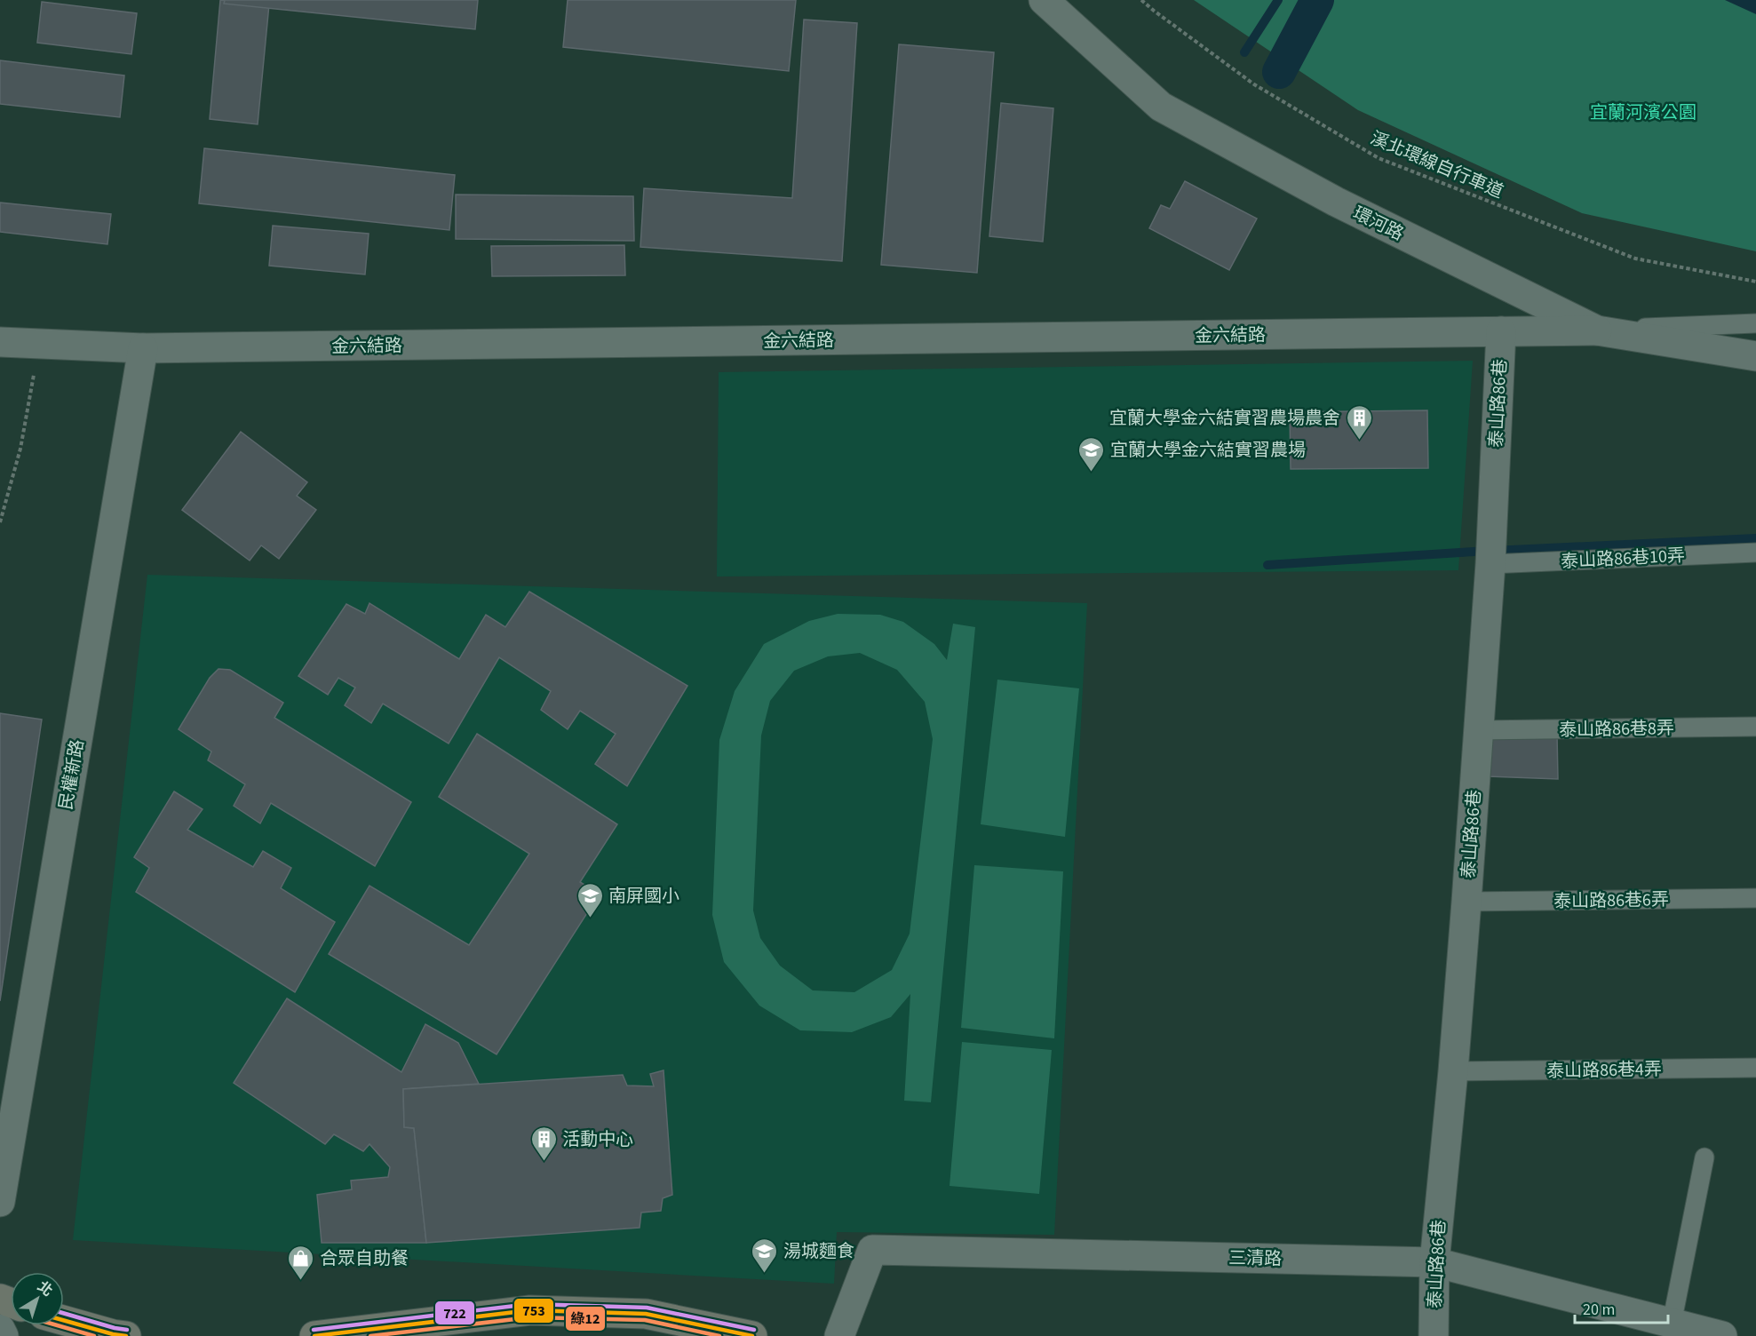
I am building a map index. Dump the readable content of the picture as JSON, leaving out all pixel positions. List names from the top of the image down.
{
  "streets": {
    "street": [
      "環河路",
      "金六結路",
      "泰山路86巷",
      "民權新路",
      "三清路"
    ],
    "lane": [
      "泰山路86巷10弄",
      "泰山路86巷8弄",
      "泰山路86巷6弄",
      "泰山路86巷4弄"
    ],
    "path": ["溪北環線自行車道"]
  },
  "crossings": [
    ["環河路", "金六結路"],
    ["金六結路", "泰山路86巷"],
    ["金六結路", "民權新路"],
    ["泰山路86巷", "泰山路86巷10弄"],
    ["泰山路86巷", "泰山路86巷8弄"],
    ["泰山路86巷", "泰山路86巷6弄"],
    ["泰山路86巷", "泰山路86巷4弄"],
    ["泰山路86巷", "三清路"]
  ],
  "parks": ["宜蘭河濱公園"],
  "places": {
    "building": ["宜蘭大學金六結實習農場農舍", "活動中心"],
    "school or university": ["宜蘭大學金六結實習農場", "南屏國小", "湯城麵食"],
    "shop": ["合眾自助餐"]
  },
  "lines": ["transit line 722", "transit line 753", "transit line 綠12"],
  "scale_bar": "20 m",
  "north": "top right"
}
